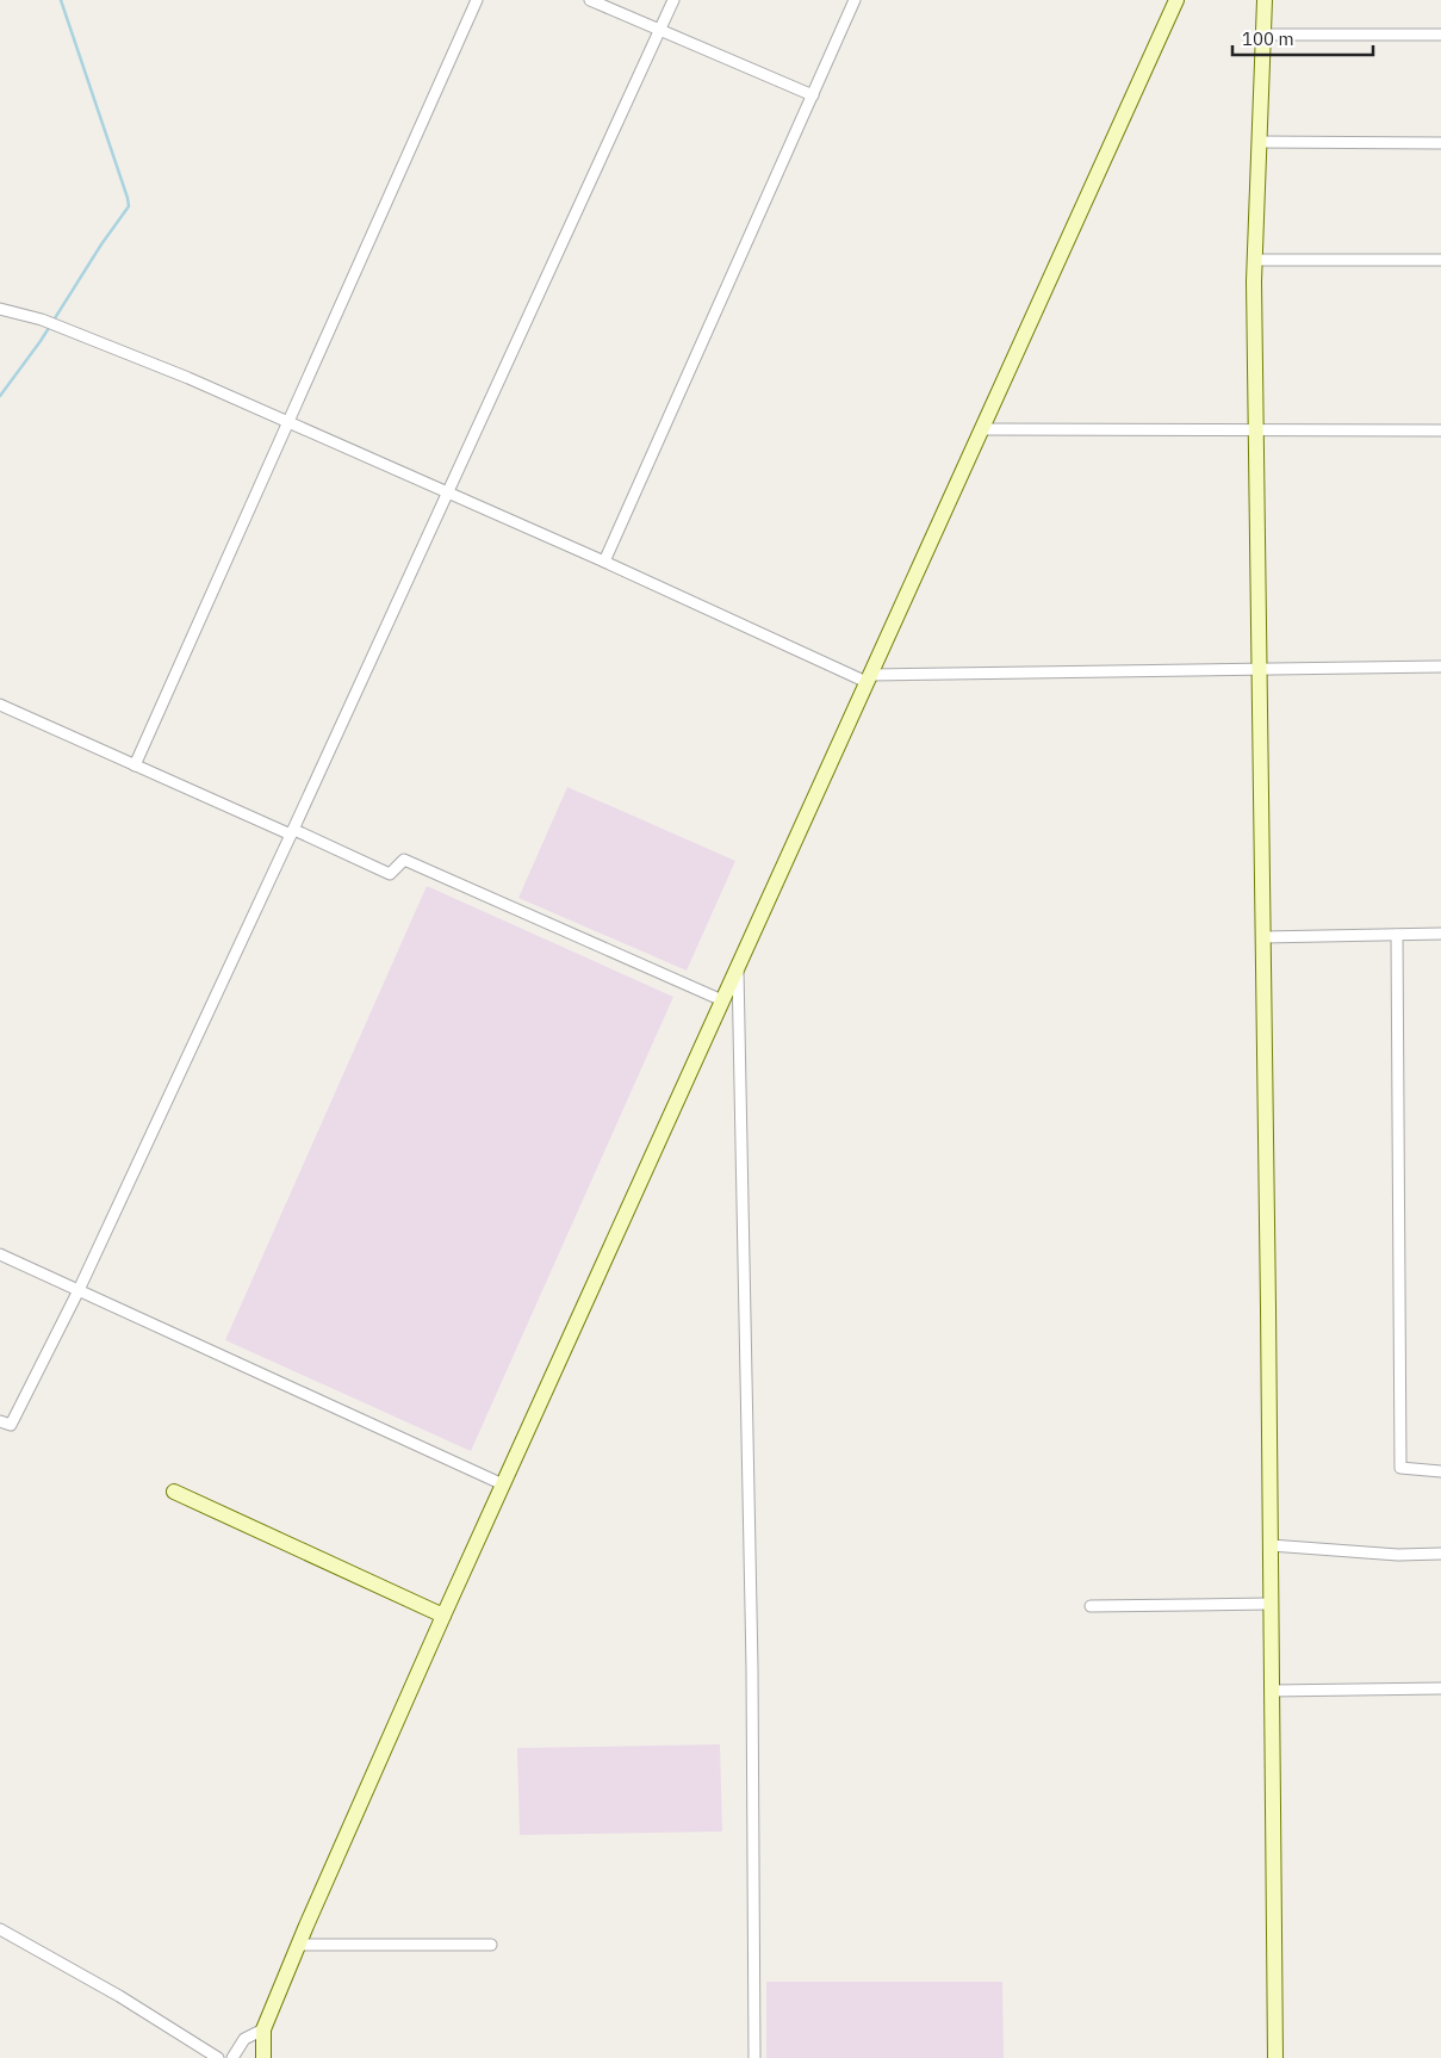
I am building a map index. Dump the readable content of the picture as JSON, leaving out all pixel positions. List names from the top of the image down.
{
  "scale_bar": "100 m"
}
